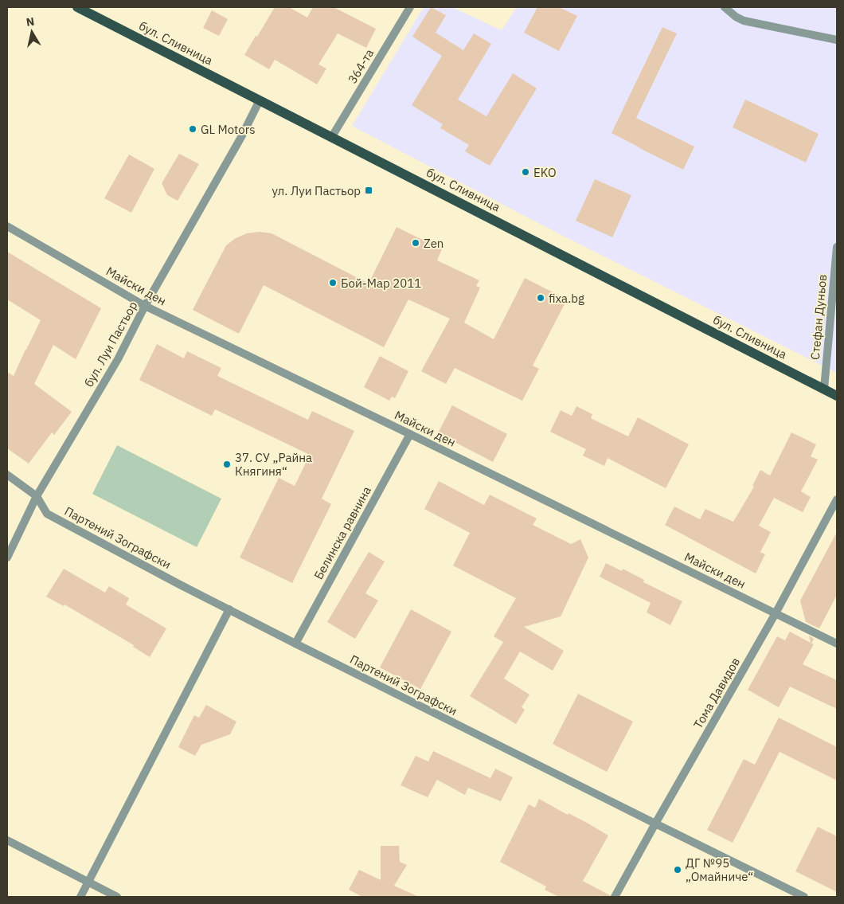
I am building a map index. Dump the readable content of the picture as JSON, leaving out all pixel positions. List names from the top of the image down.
{
  "streets": {
    "main road": ["бул. Сливница"],
    "street": [
      "364-та",
      "Майски ден",
      "Стефан Дуньов",
      "бул. Луи Пастьор",
      "Белинска равнина",
      "Партений Зографски",
      "Тома Давидов"
    ]
  },
  "crossings": [
    ["бул. Сливница", "364-та"],
    ["бул. Сливница", "Стефан Дуньов"],
    ["бул. Сливница", "бул. Луи Пастьор"],
    ["Майски ден", "бул. Луи Пастьор"],
    ["Майски ден", "Белинска равнина"],
    ["Майски ден", "Тома Давидов"],
    ["бул. Луи Пастьор", "Партений Зографски"],
    ["Белинска равнина", "Партений Зографски"],
    ["Партений Зографски", "Тома Давидов"]
  ],
  "places": {
    "other": [
      "GL Motors",
      "EKO",
      "Zen",
      "Бой-Мар 2011",
      "fixa.bg",
      "37. СУ „Райна Княгиня“",
      "ДГ №95 „Омайниче“"
    ],
    "transit": ["ул. Луи Пастьор"]
  },
  "north": "top"
}
